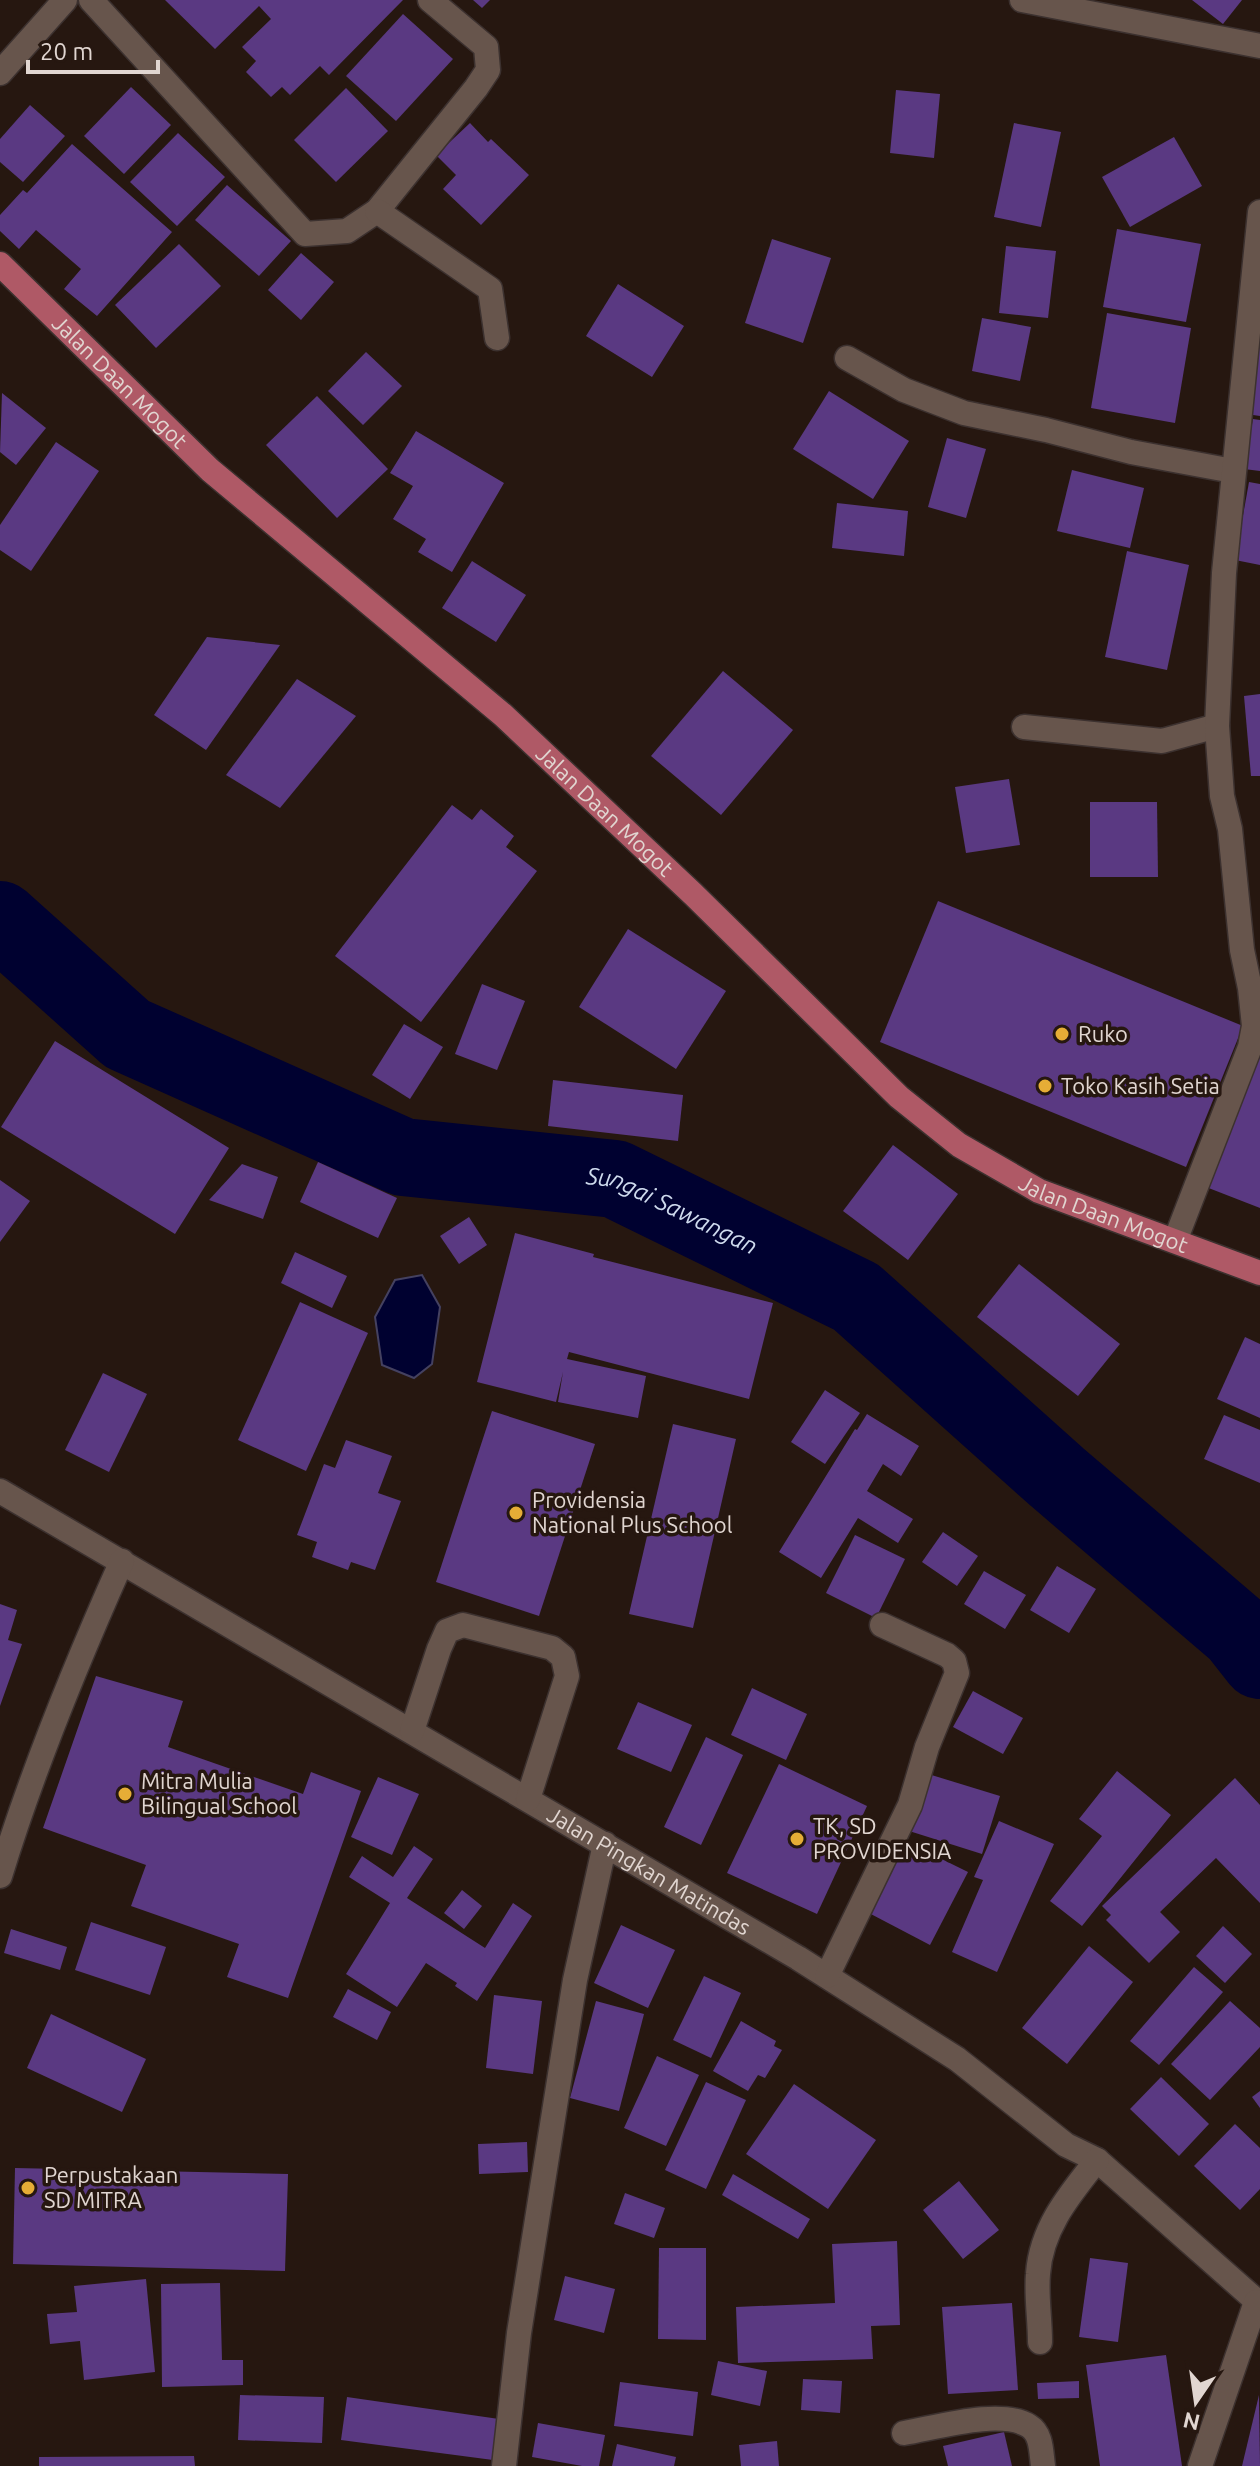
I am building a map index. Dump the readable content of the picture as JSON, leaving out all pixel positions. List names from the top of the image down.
{
  "streets": {
    "main road": ["Jalan Daan Mogot"],
    "street": ["Jalan Pingkan Matindas"]
  },
  "water": ["Sungai Sawangan"],
  "places": [
    "Ruko",
    "Toko Kasih Setia",
    "Providensia National Plus School",
    "Mitra Mulia Bilingual School",
    "TK, SD PROVIDENSIA",
    "Perpustakaan SD MITRA"
  ],
  "scale_bar": "20 m",
  "north": "bottom"
}
